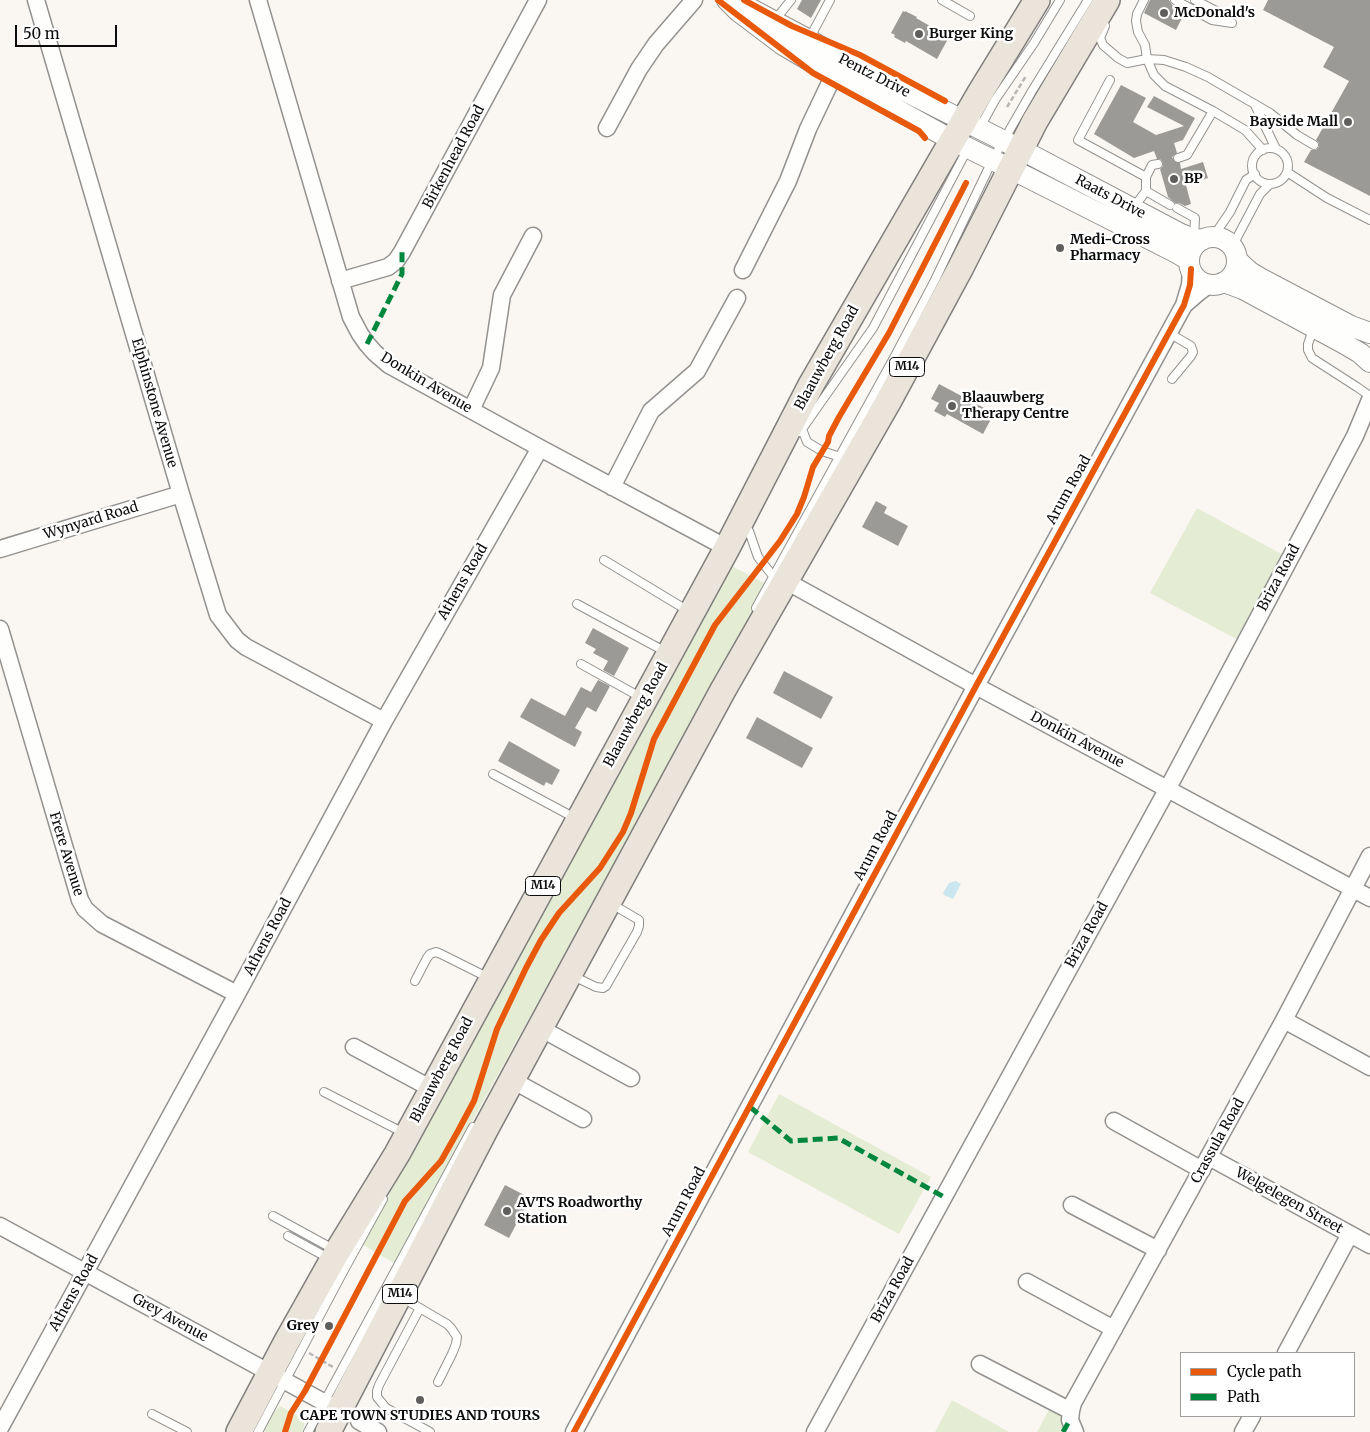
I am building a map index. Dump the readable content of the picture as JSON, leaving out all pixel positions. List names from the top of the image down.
{
  "streets": {
    "main road": ["Blaauwberg Road", "M14"],
    "street": [
      "Pentz Drive",
      "Birkenhead Road",
      "Raats Drive",
      "Donkin Avenue",
      "Elphinstone Avenue",
      "Arum Road",
      "Wynyard Road",
      "Briza Road",
      "Athens Road",
      "Frere Avenue",
      "Crassula Road",
      "Welgelegen Street",
      "Grey Avenue"
    ]
  },
  "crossings": [
    ["Pentz Drive", "Raats Drive"],
    ["Pentz Drive", "Blaauwberg Road"],
    ["Pentz Drive", "M14"],
    ["Birkenhead Road", "Donkin Avenue"],
    ["Raats Drive", "M14"],
    ["Raats Drive", "Arum Road"],
    ["Blaauwberg Road", "Donkin Avenue"],
    ["Blaauwberg Road", "Grey Avenue"],
    ["M14", "Donkin Avenue"],
    ["M14", "Grey Avenue"],
    ["Donkin Avenue", "Arum Road"],
    ["Donkin Avenue", "Briza Road"],
    ["Donkin Avenue", "Athens Road"],
    ["Donkin Avenue", "Crassula Road"],
    ["Elphinstone Avenue", "Wynyard Road"],
    ["Elphinstone Avenue", "Athens Road"],
    ["Athens Road", "Frere Avenue"],
    ["Athens Road", "Grey Avenue"],
    ["Crassula Road", "Welgelegen Street"]
  ],
  "places": [
    "McDonald's",
    "Burger King",
    "Bayside Mall",
    "BP",
    "Medi-Cross Pharmacy",
    "Blaauwberg Therapy Centre",
    "AVTS Roadworthy Station",
    "Grey",
    "CAPE TOWN STUDIES AND TOURS"
  ],
  "legend": ["Cycle path", "Path"],
  "scale_bar": "50 m"
}
